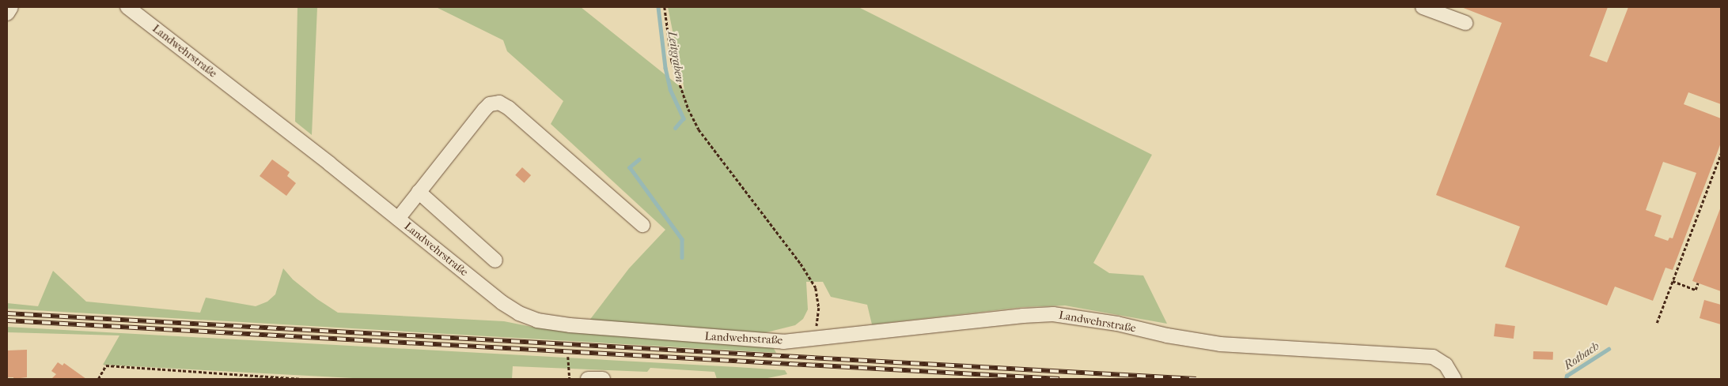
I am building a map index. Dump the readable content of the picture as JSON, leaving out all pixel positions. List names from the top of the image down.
{
  "streets": {
    "street": ["Landwehrstraße"]
  },
  "water": ["Leitgraben", "Rotbach"]
}
